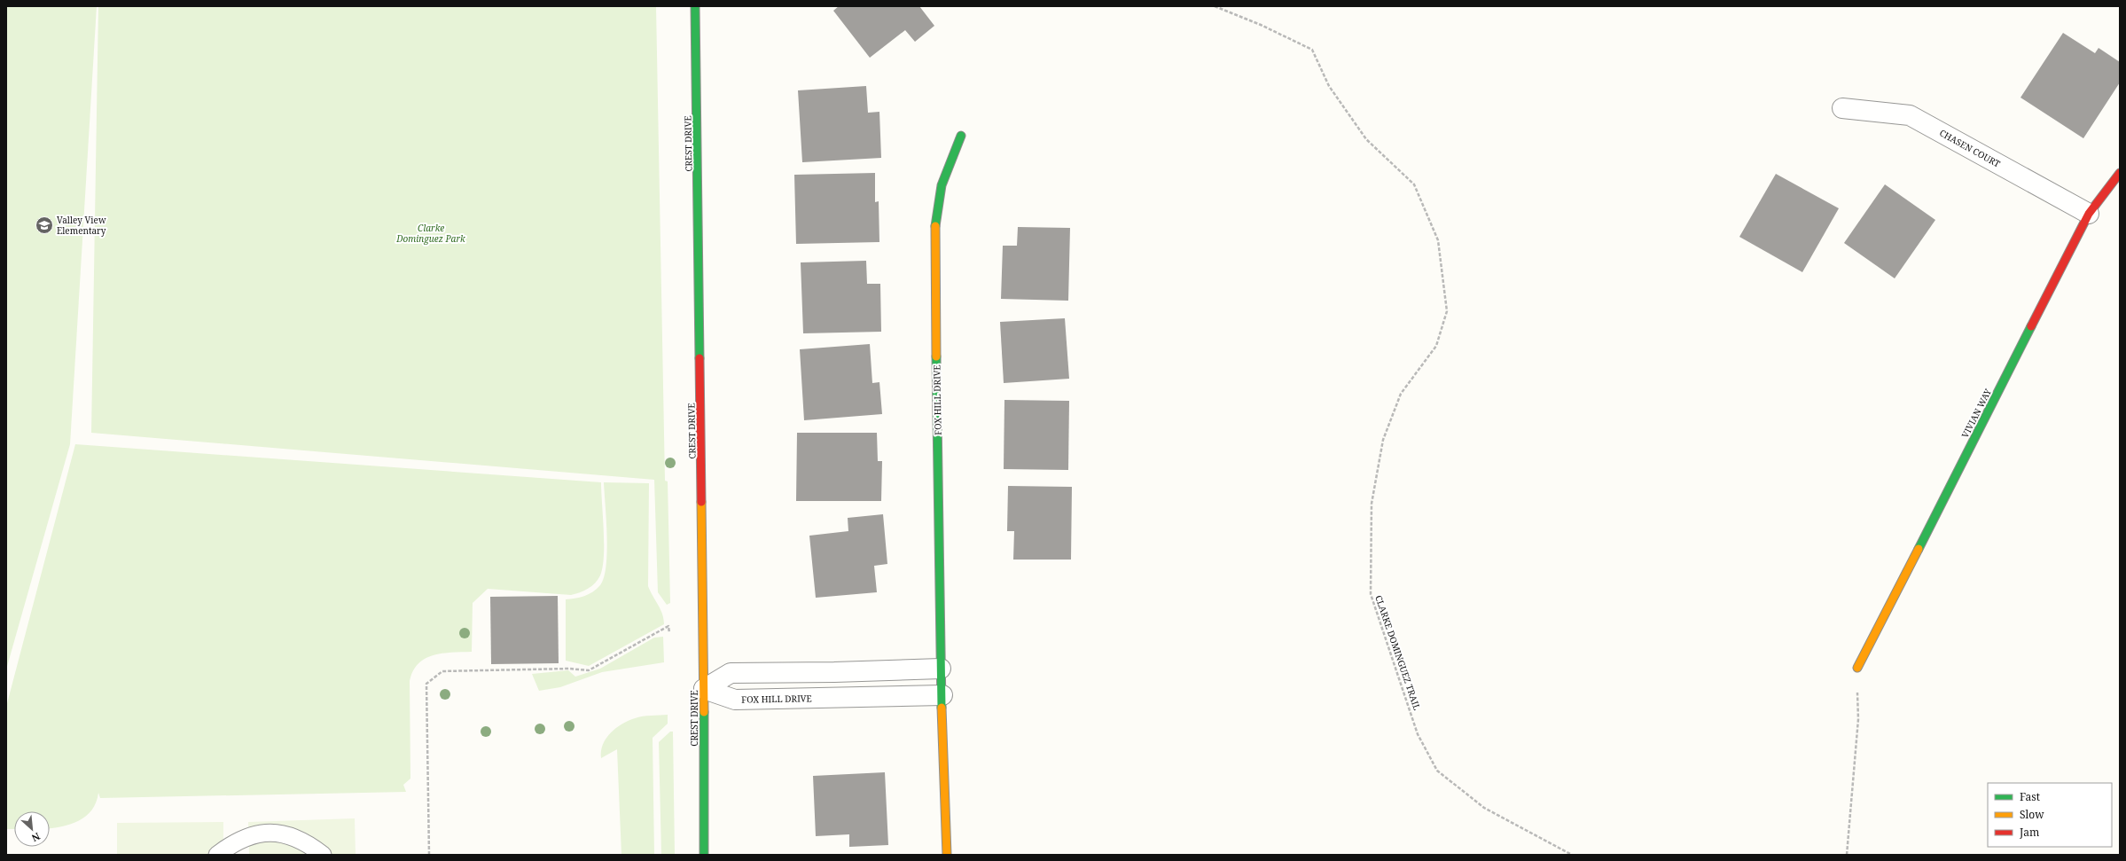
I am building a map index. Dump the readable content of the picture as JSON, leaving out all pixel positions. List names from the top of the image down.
{
  "streets": {
    "street": [
      "CREST DRIVE",
      "CHASEN COURT",
      "FOX HILL DRIVE",
      "VIVIAN WAY"
    ],
    "path": ["CLARKE DOMINGUEZ TRAIL"]
  },
  "crossings": [
    ["CREST DRIVE", "FOX HILL DRIVE"],
    ["CHASEN COURT", "VIVIAN WAY"]
  ],
  "parks": ["Clarke Dominguez Park"],
  "places": {
    "school or university": ["Valley View Elementary"]
  },
  "legend": ["Fast", "Slow", "Jam"],
  "north": "bottom right"
}
